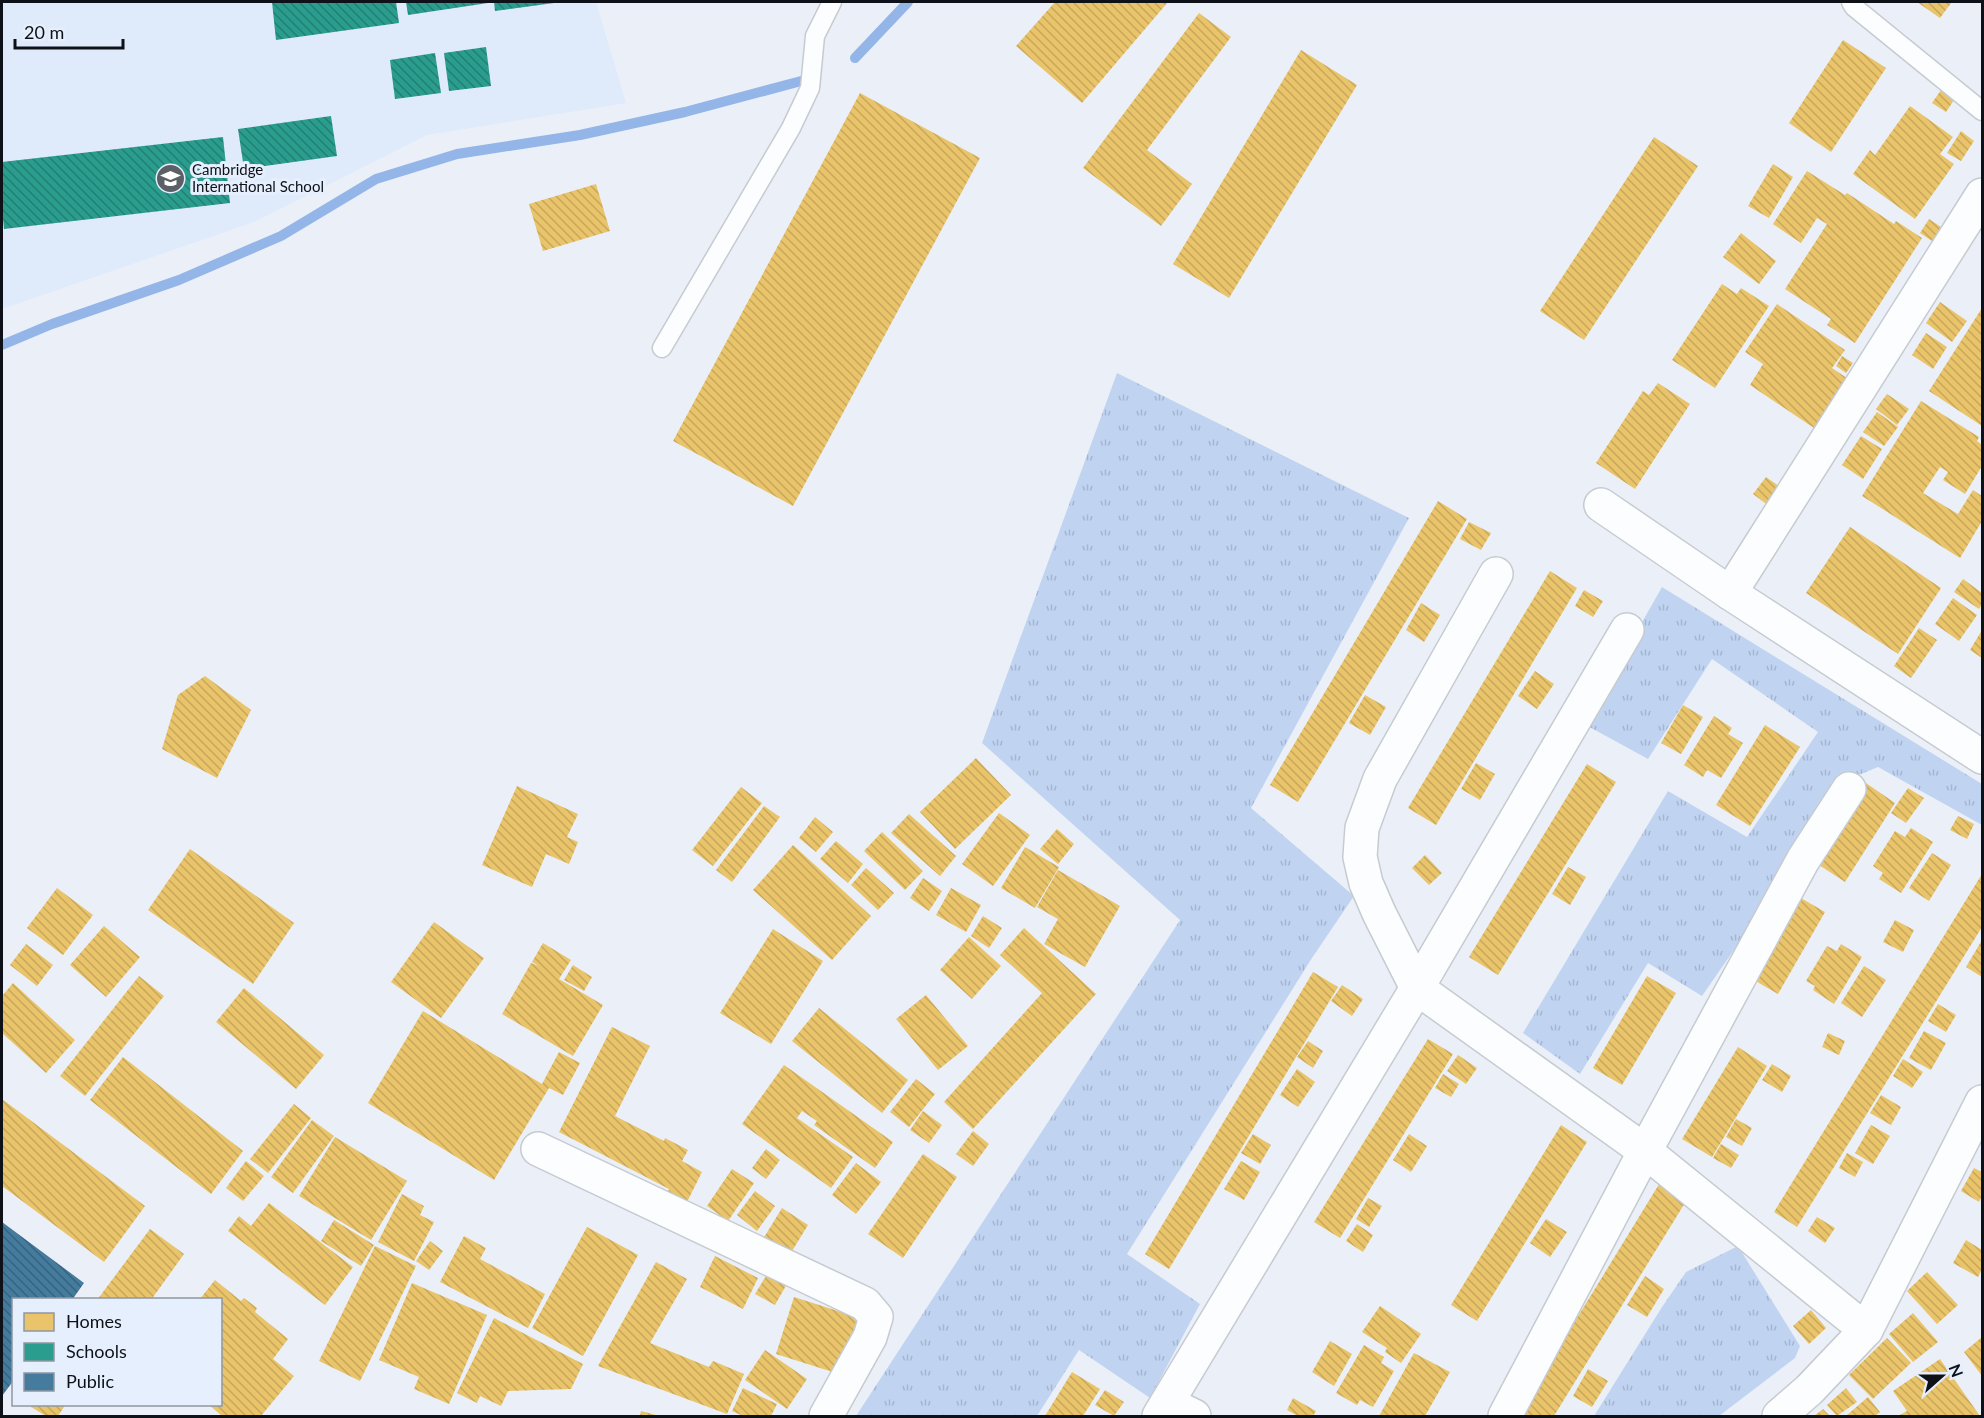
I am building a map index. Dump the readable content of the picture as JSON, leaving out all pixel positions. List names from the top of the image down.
{
  "places": {
    "school or university": ["Cambridge International School"]
  },
  "legend": ["Homes", "Schools", "Public"],
  "scale_bar": "20 m",
  "north": "right"
}
